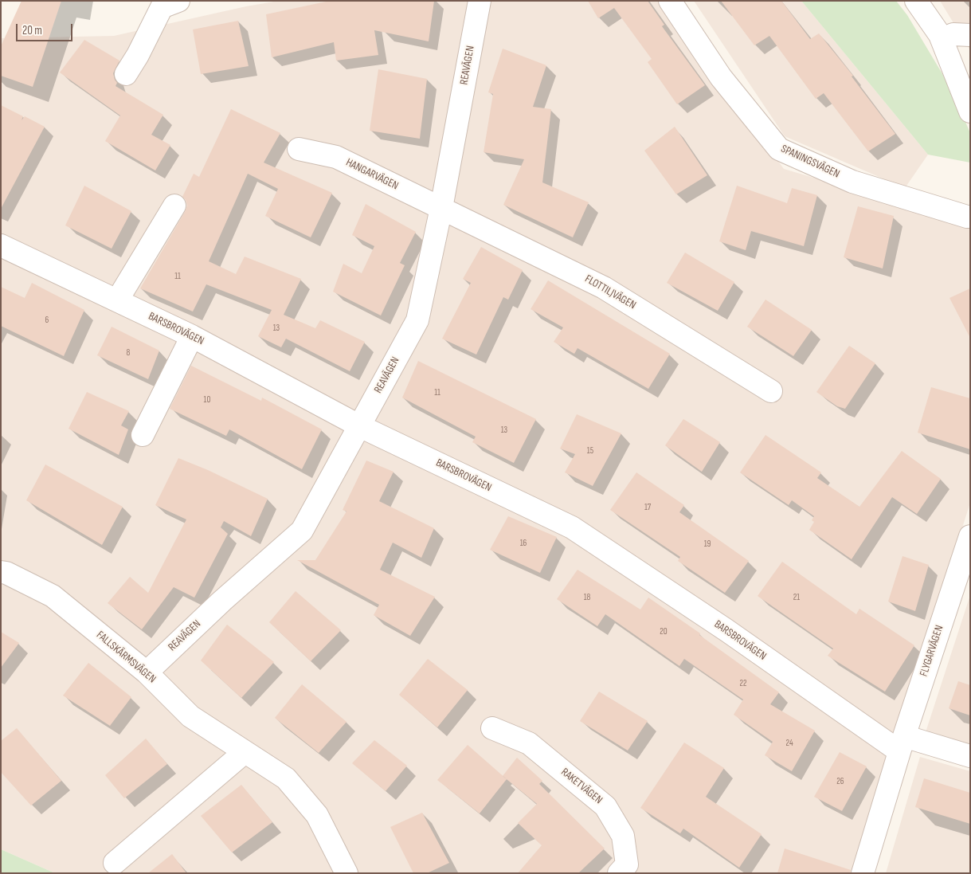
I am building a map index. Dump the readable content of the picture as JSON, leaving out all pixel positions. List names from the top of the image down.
{
  "streets": {
    "street": [
      "REAVÄGEN",
      "SPANINGSVÄGEN",
      "HANGARVÄGEN",
      "FLOTTILJVÄGEN",
      "BARSBROVÄGEN",
      "FLYGARVÄGEN",
      "FALLSKÄRMSVÄGEN",
      "RAKETVÄGEN"
    ]
  },
  "crossings": [
    ["REAVÄGEN", "HANGARVÄGEN"],
    ["REAVÄGEN", "FLOTTILJVÄGEN"],
    ["REAVÄGEN", "BARSBROVÄGEN"],
    ["REAVÄGEN", "FALLSKÄRMSVÄGEN"],
    ["HANGARVÄGEN", "FLOTTILJVÄGEN"],
    ["BARSBROVÄGEN", "FLYGARVÄGEN"]
  ],
  "house_numbers": [
    "11",
    "6",
    "13",
    "8",
    "11",
    "10",
    "13",
    "15",
    "17",
    "16",
    "19",
    "18",
    "21",
    "20",
    "22",
    "24",
    "26"
  ],
  "scale_bar": "20 m"
}
